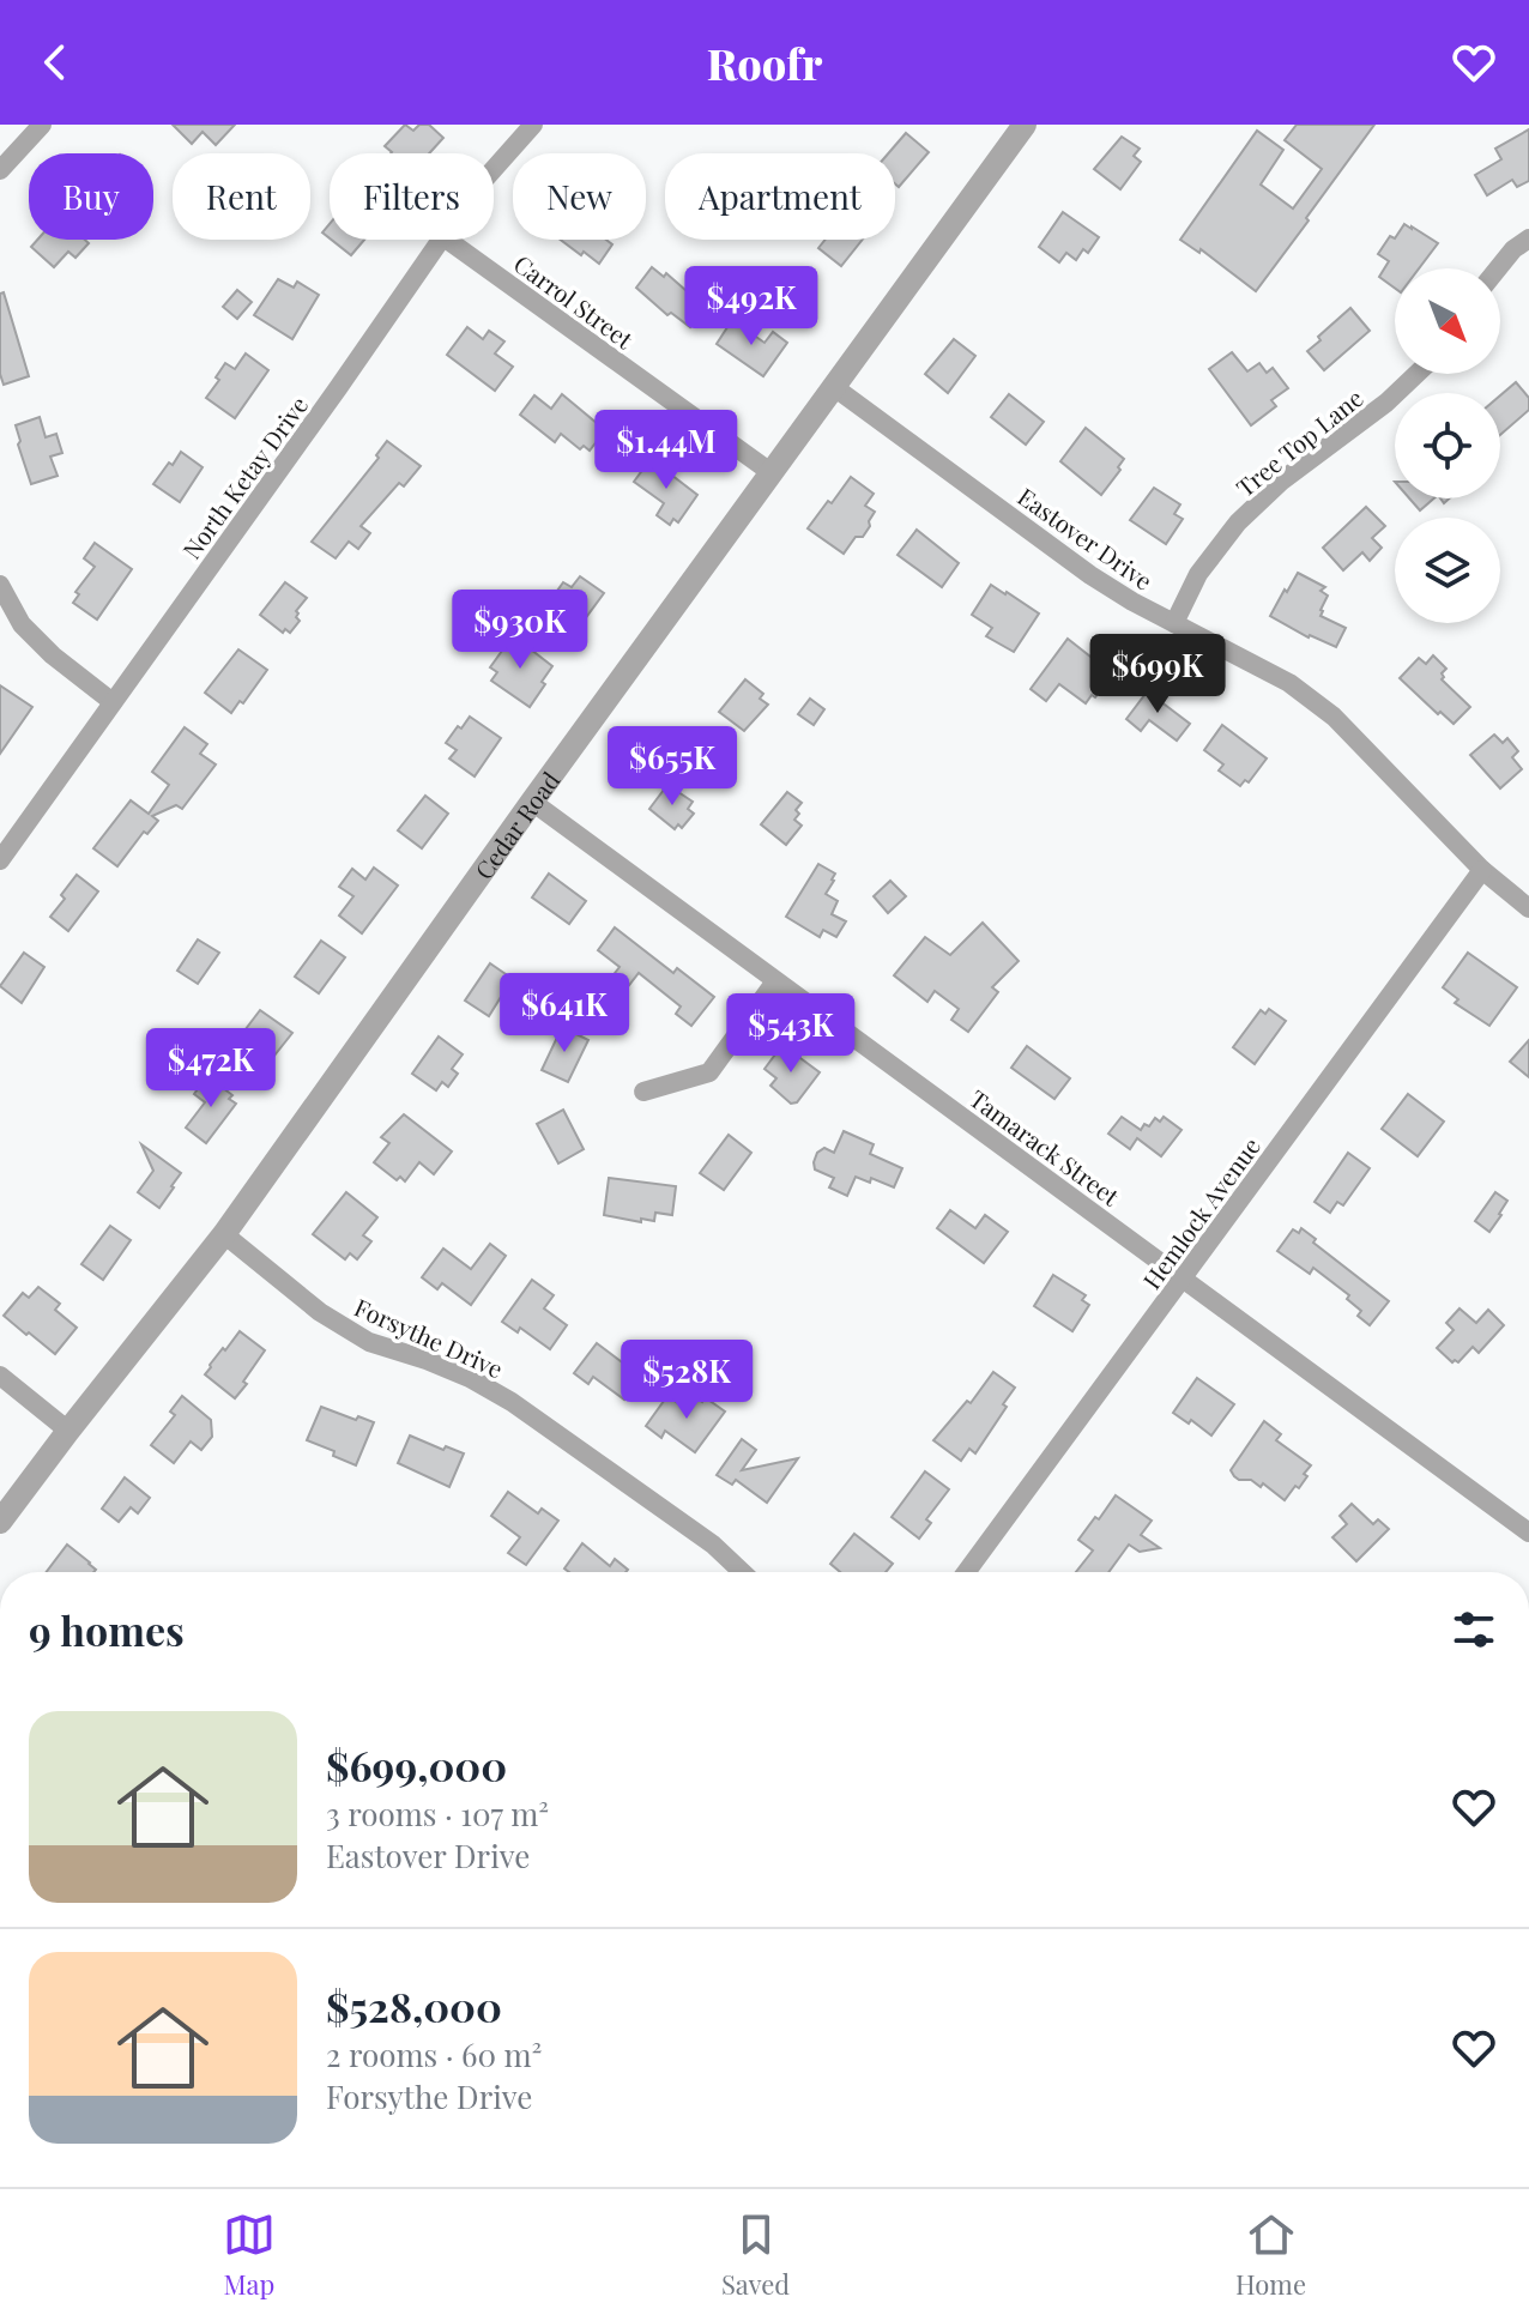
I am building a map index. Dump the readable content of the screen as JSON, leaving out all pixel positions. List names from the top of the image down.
{
  "streets": {
    "street": [
      "Carrol Street",
      "Tree Top Lane",
      "North Ketay Drive",
      "Eastover Drive",
      "Cedar Road",
      "Tamarack Street",
      "Hemlock Avenue",
      "Forsythe Drive"
    ]
  },
  "crossings": [
    ["Carrol Street", "Cedar Road"],
    ["Tree Top Lane", "Eastover Drive"],
    ["Eastover Drive", "Cedar Road"],
    ["Eastover Drive", "Hemlock Avenue"],
    ["Cedar Road", "Tamarack Street"],
    ["Cedar Road", "Forsythe Drive"],
    ["Tamarack Street", "Hemlock Avenue"]
  ],
  "north": "bottom right",
  "page": {
    "header": "Roofr",
    "chip": [
      "Buy",
      "Rent",
      "Filters",
      "New",
      "Apartment"
    ],
    "price": [
      "$492K",
      "$1.44M",
      "$930K",
      "$699K",
      "$655K",
      "$641K",
      "$543K",
      "$472K",
      "$528K"
    ],
    "heading": "9 homes",
    "list": [
      {
        "name": "$699,000",
        "note": "3 rooms · 107 m² · Eastover Drive"
      },
      {
        "name": "$528,000",
        "note": "2 rooms · 60 m² · Forsythe Drive"
      }
    ],
    "tabs": ["Map", "Saved", "Home"]
  }
}
